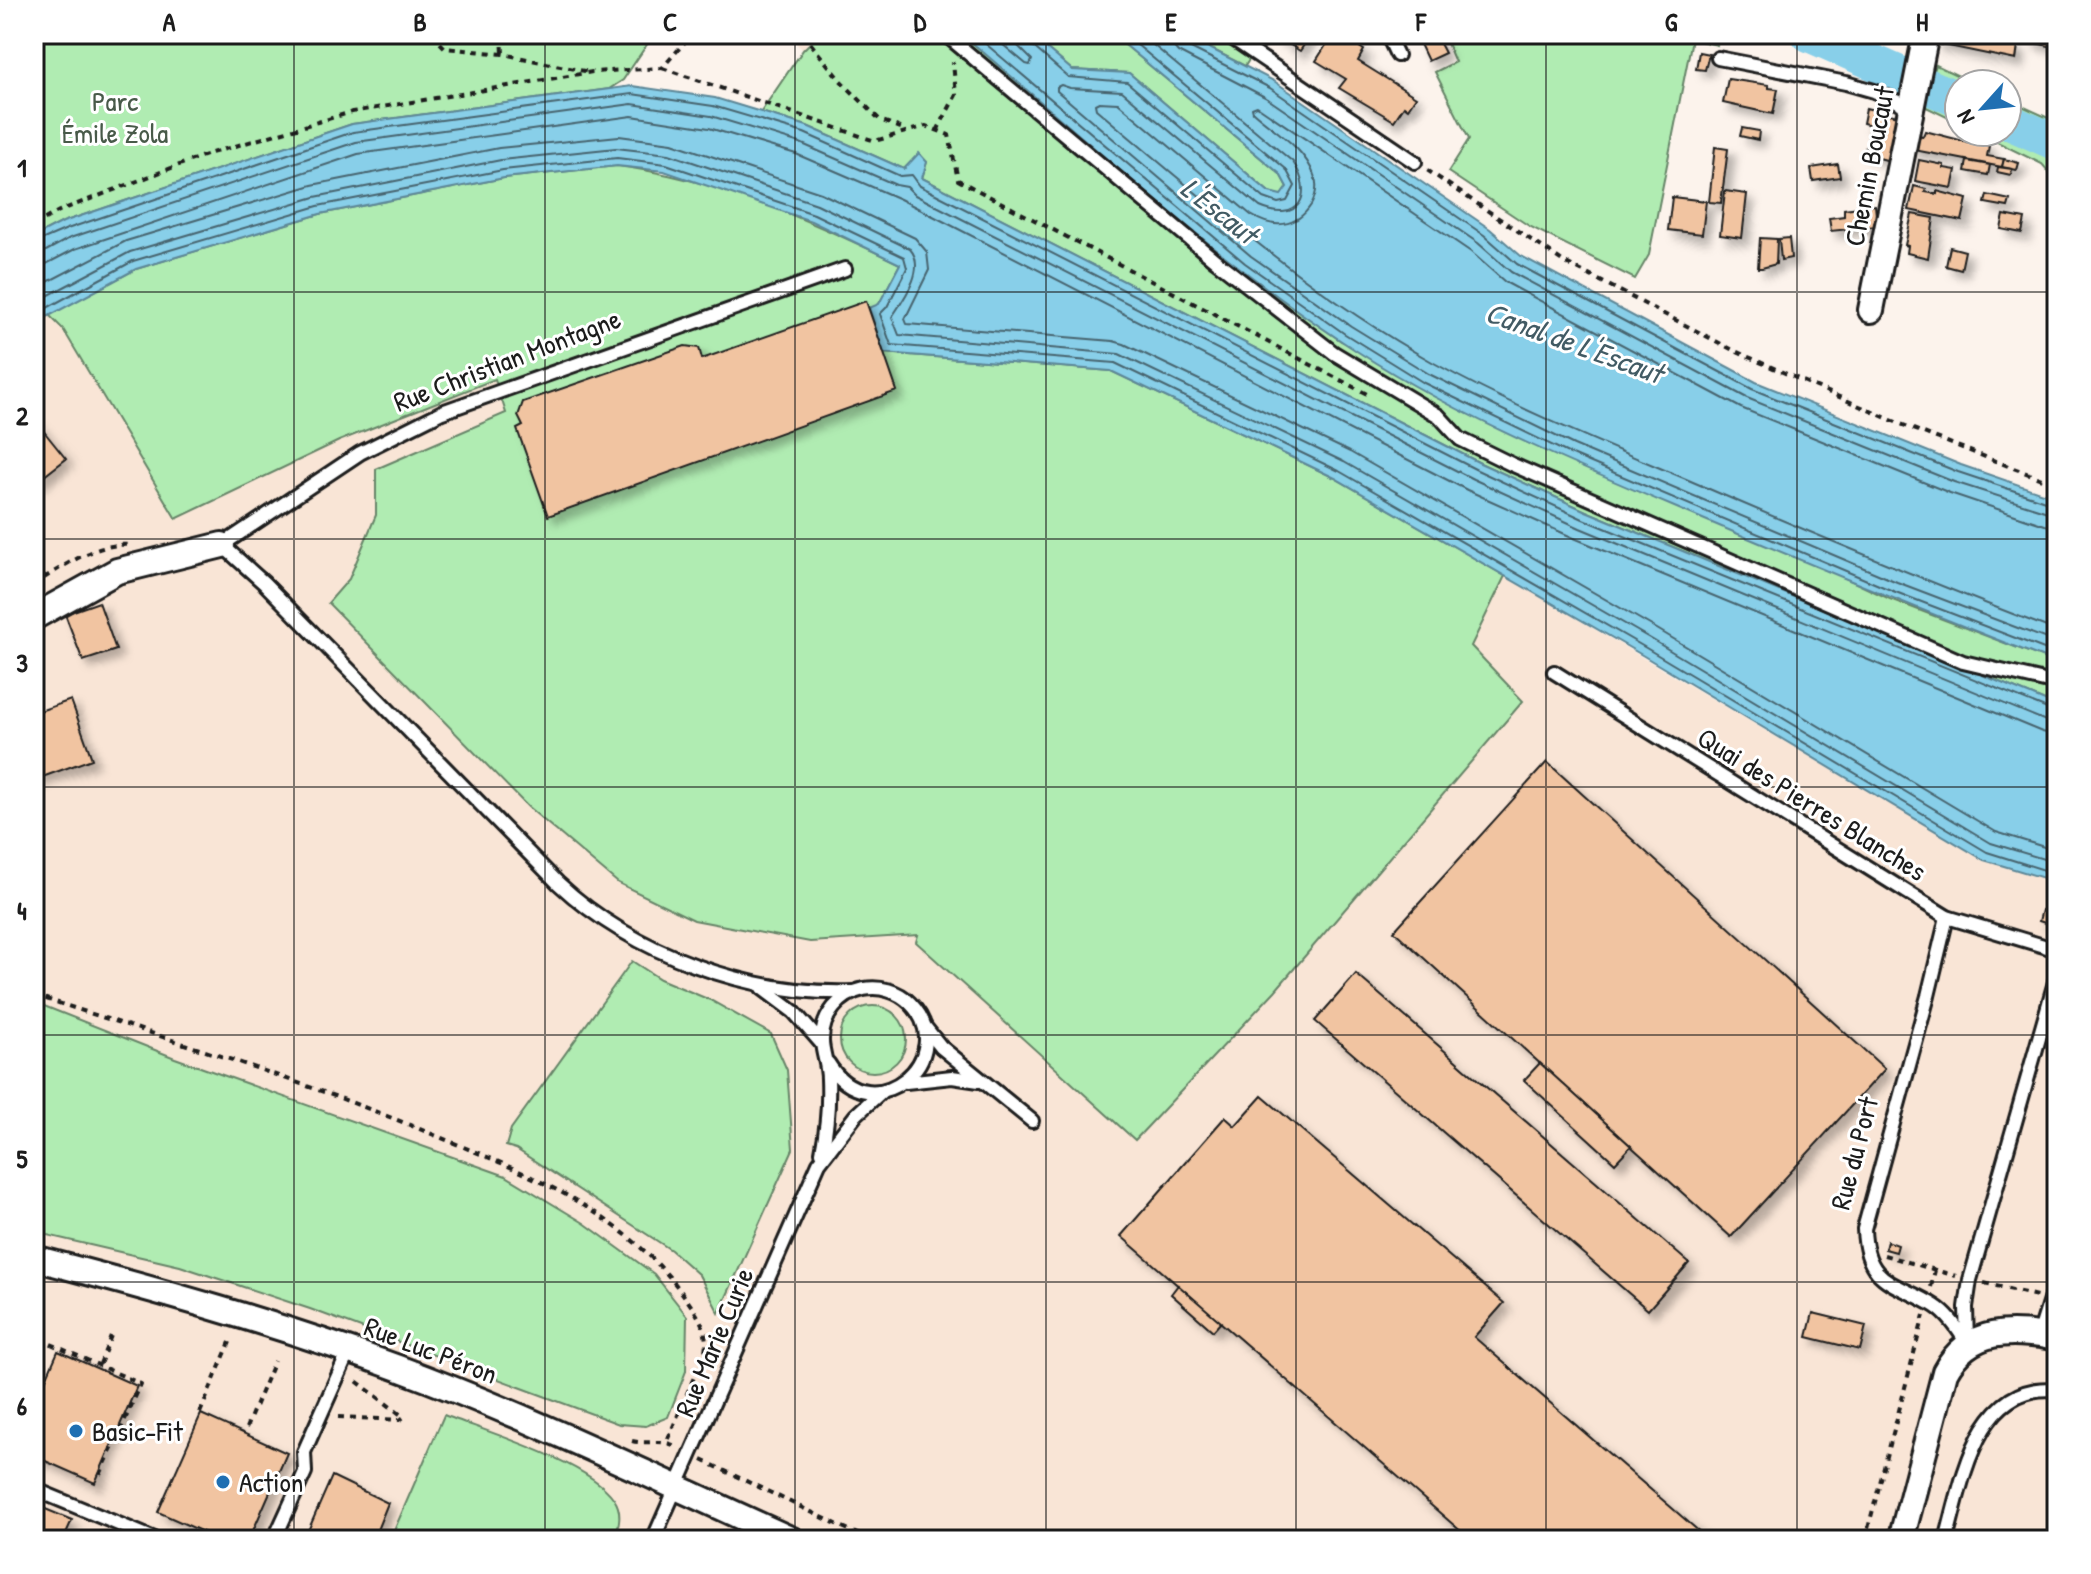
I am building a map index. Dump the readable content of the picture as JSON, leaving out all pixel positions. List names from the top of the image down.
{
  "streets": {
    "street": ["Chemin Boucaut", "Rue Christian Montagne", "Rue Luc Péron"],
    "lane": ["Quai des Pierres Blanches", "Rue du Port", "Rue Marie Curie"]
  },
  "crossings": [
    ["Quai des Pierres Blanches", "Rue du Port"],
    ["Rue Marie Curie", "Rue Luc Péron"]
  ],
  "water": ["L'Escaut", "Canal de L'Escaut"],
  "parks": ["Parc Émile Zola"],
  "places": ["Basic-Fit", "Action"],
  "north": "bottom left",
  "grid": {
    "columns": [
      "A",
      "B",
      "C",
      "D",
      "E",
      "F",
      "G",
      "H"
    ],
    "rows": [
      "1",
      "2",
      "3",
      "4",
      "5",
      "6"
    ]
  }
}
